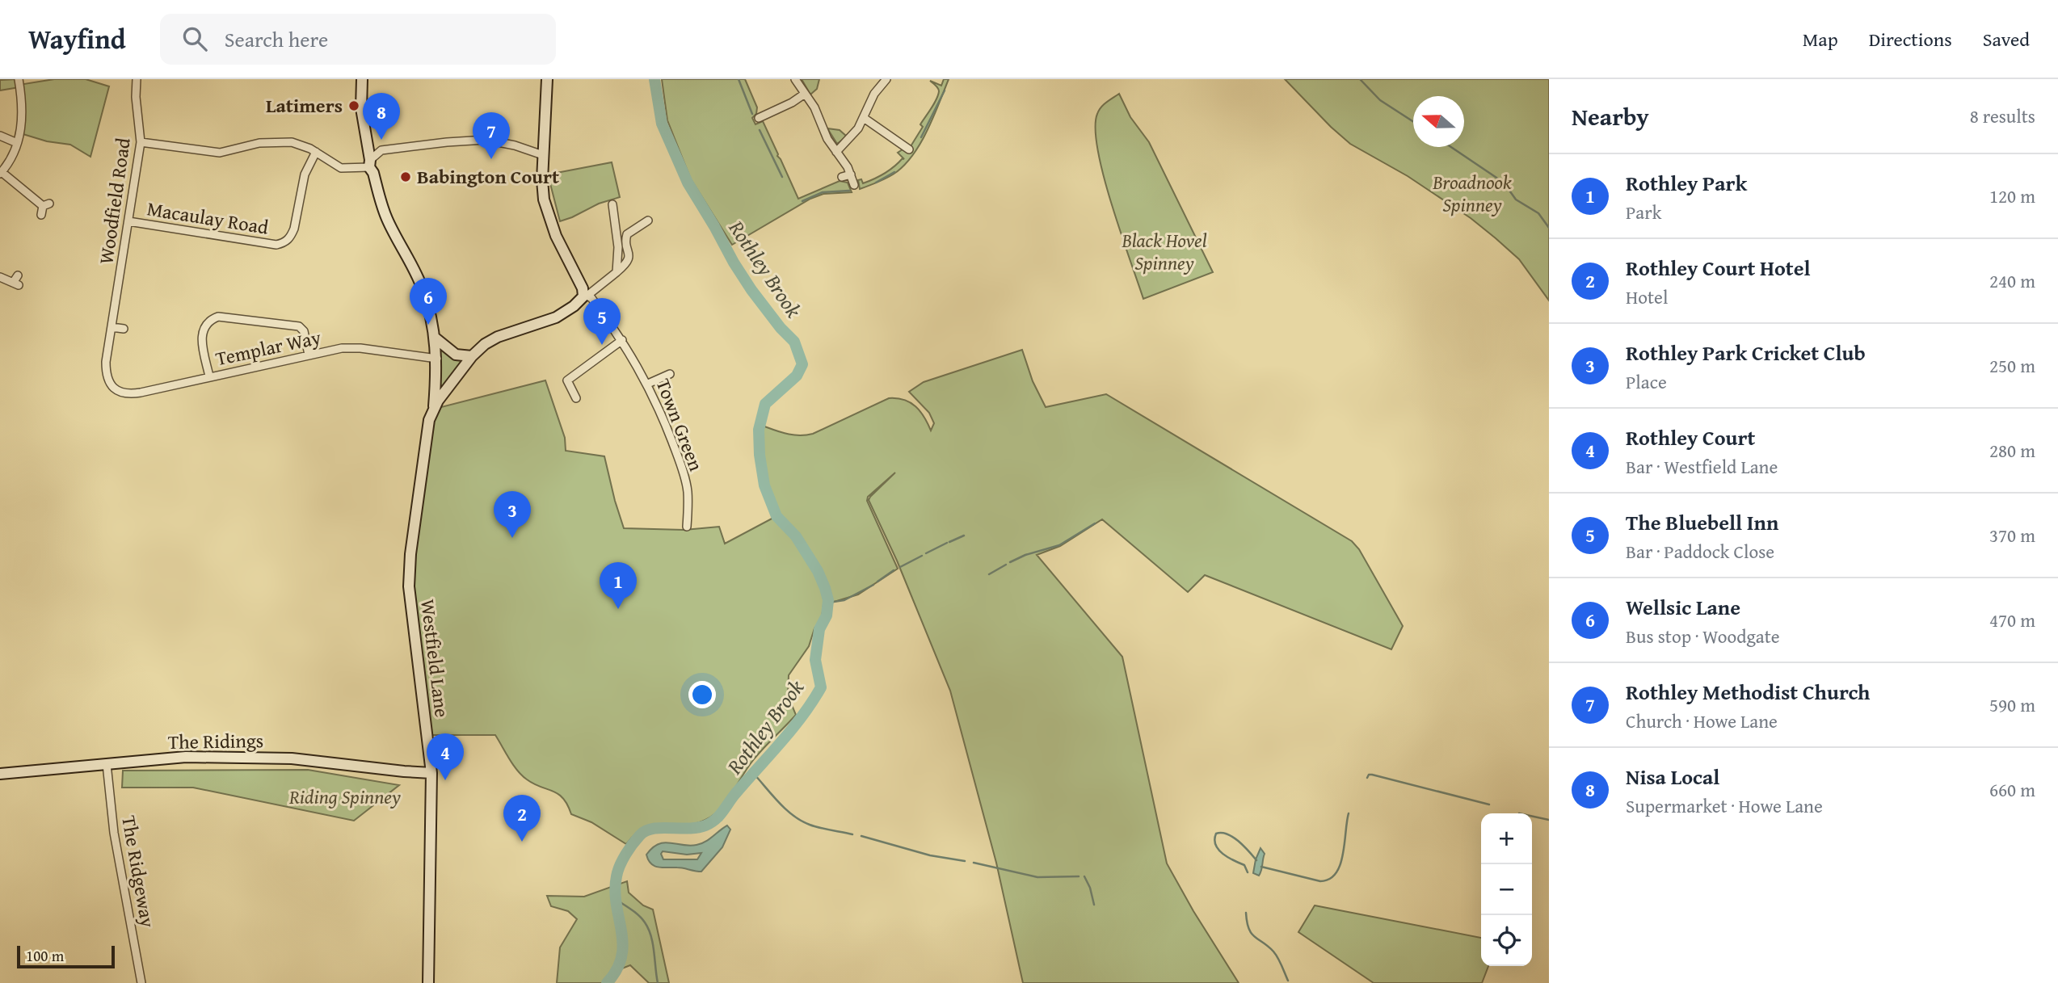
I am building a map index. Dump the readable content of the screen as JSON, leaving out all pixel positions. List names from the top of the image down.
{
  "streets": {
    "street": [
      "Woodfield Road",
      "Macaulay Road",
      "Templar Way",
      "Town Green",
      "Westfield Lane",
      "The Ridings",
      "The Ridgeway"
    ]
  },
  "crossings": [
    ["Woodfield Road", "Macaulay Road"],
    ["Woodfield Road", "Templar Way"],
    ["Templar Way", "Westfield Lane"],
    ["Westfield Lane", "The Ridings"],
    ["The Ridings", "The Ridgeway"]
  ],
  "water": ["Rothley Brook"],
  "parks": ["Broadnook Spinney", "Black Hovel Spinney", "Riding Spinney"],
  "places": ["Latimers", "Babington Court"],
  "scale_bar": "100 m",
  "north": "left",
  "page": {
    "header": "Wayfind",
    "search": "Search here",
    "nav": ["Map", "Directions", "Saved"],
    "heading": ["Nearby", "8 results"],
    "pins": [
      "8",
      "7",
      "6",
      "5",
      "3",
      "1",
      "4",
      "2"
    ],
    "list": [
      {
        "mark": "1",
        "name": "Rothley Park",
        "note": "Park",
        "value": "120 m"
      },
      {
        "mark": "2",
        "name": "Rothley Court Hotel",
        "note": "Hotel",
        "value": "240 m"
      },
      {
        "mark": "3",
        "name": "Rothley Park Cricket Club",
        "note": "Place",
        "value": "250 m"
      },
      {
        "mark": "4",
        "name": "Rothley Court",
        "note": "Bar · Westfield Lane",
        "value": "280 m"
      },
      {
        "mark": "5",
        "name": "The Bluebell Inn",
        "note": "Bar · Paddock Close",
        "value": "370 m"
      },
      {
        "mark": "6",
        "name": "Wellsic Lane",
        "note": "Bus stop · Woodgate",
        "value": "470 m"
      },
      {
        "mark": "7",
        "name": "Rothley Methodist Church",
        "note": "Church · Howe Lane",
        "value": "590 m"
      },
      {
        "mark": "8",
        "name": "Nisa Local",
        "note": "Supermarket · Howe Lane",
        "value": "660 m"
      }
    ],
    "map_buttons": ["+", "−"],
    "scale": "100 m"
  }
}
